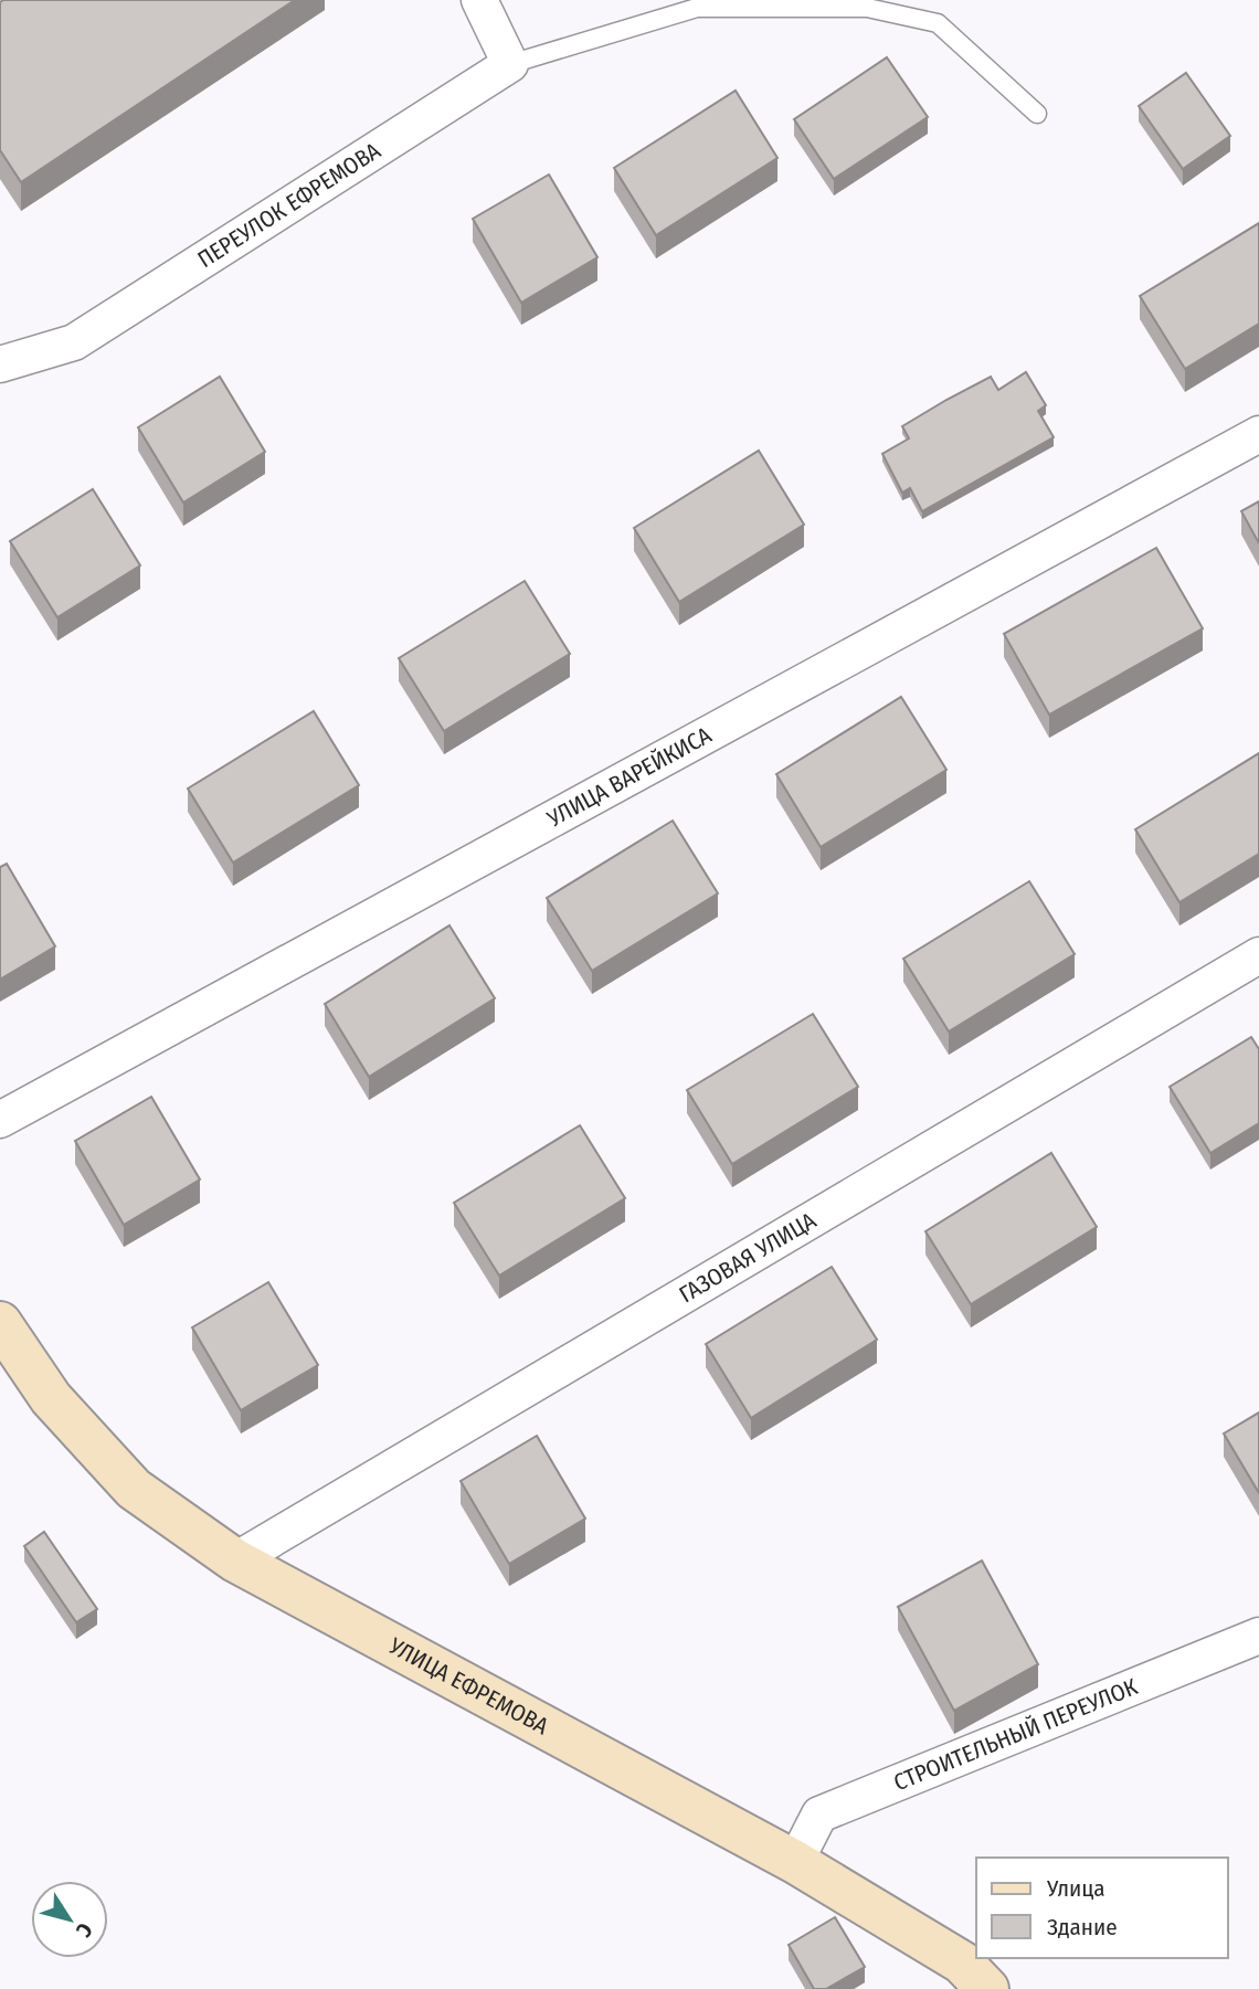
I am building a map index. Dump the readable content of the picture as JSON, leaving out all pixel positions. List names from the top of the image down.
{
  "streets": {
    "street": [
      "ПЕРЕУЛОК ЕФРЕМОВА",
      "УЛИЦА ВАРЕЙКИСА",
      "ГАЗОВАЯ УЛИЦА",
      "УЛИЦА ЕФРЕМОВА",
      "СТРОИТЕЛЬНЫЙ ПЕРЕУЛОК"
    ]
  },
  "crossings": [
    ["ГАЗОВАЯ УЛИЦА", "УЛИЦА ЕФРЕМОВА"],
    ["УЛИЦА ЕФРЕМОВА", "СТРОИТЕЛЬНЫЙ ПЕРЕУЛОК"]
  ],
  "legend": ["Улица", "Здание"],
  "north": "bottom right"
}
